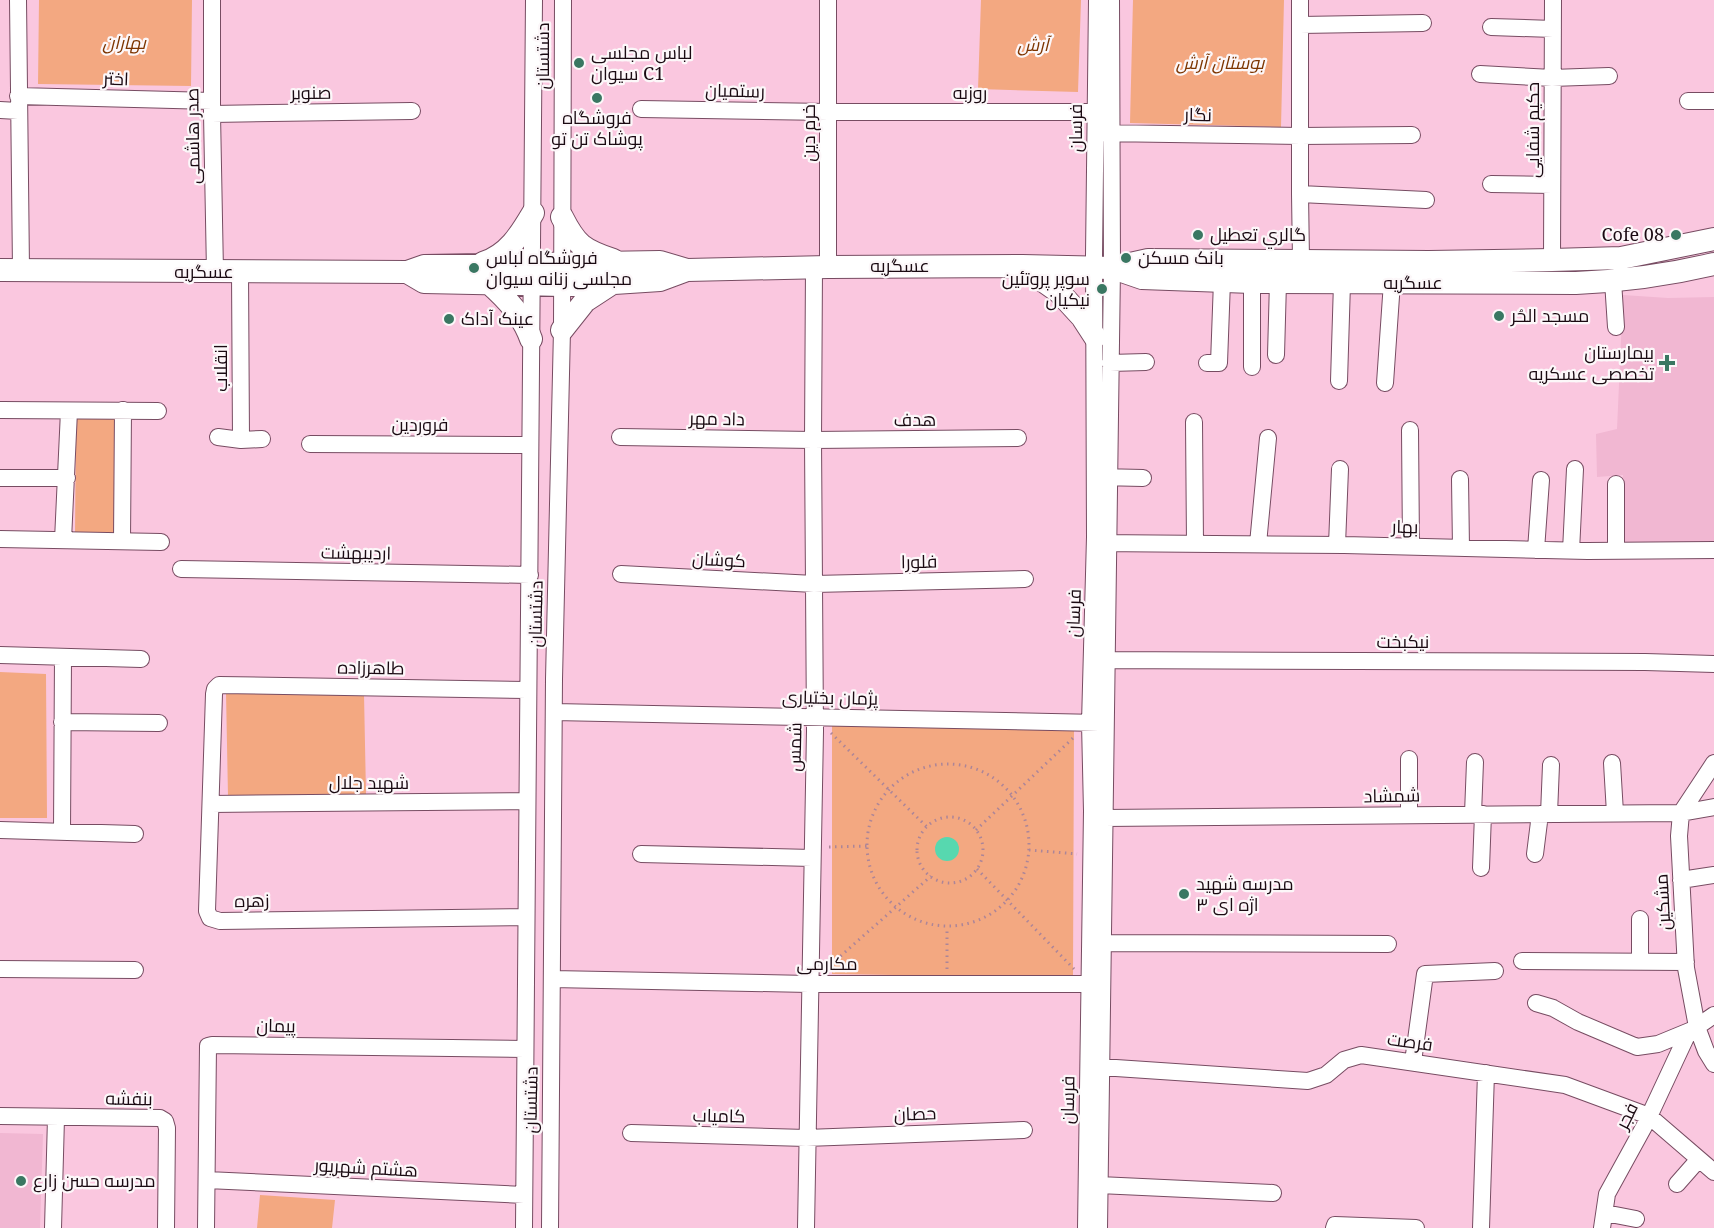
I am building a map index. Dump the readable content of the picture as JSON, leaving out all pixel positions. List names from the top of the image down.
{
  "streets": {
    "main road": ["عسگریه"],
    "street": [
      "دشتستان",
      "اختر",
      "رستمیان",
      "صنوبر",
      "روزبه",
      "نگار",
      "فرسان",
      "حکیم شفایی",
      "خرم دین",
      "صدر هاشمی",
      "انقلاب",
      "داد مهر",
      "هدف",
      "فروردین",
      "بهار",
      "اردیبهشت",
      "کوشان",
      "فلورا",
      "نیکبخت",
      "طاهرزاده",
      "پژمان بختیاری",
      "شمس",
      "شهید جلال",
      "شمشاد",
      "زهره",
      "مشکین",
      "مکارمی",
      "پیمان",
      "فرصت",
      "بنفشه",
      "حصان",
      "کامیاب",
      "فجر",
      "هشتم شهریور"
    ]
  },
  "crossings": [
    ["دشتستان", "عسگریه"],
    ["دشتستان", "فروردین"],
    ["دشتستان", "اردیبهشت"],
    ["دشتستان", "طاهرزاده"],
    ["دشتستان", "پژمان بختیاری"],
    ["دشتستان", "شهید جلال"],
    ["دشتستان", "زهره"],
    ["دشتستان", "مکارمی"],
    ["دشتستان", "پیمان"],
    ["دشتستان", "هشتم شهریور"],
    ["اختر", "صنوبر"],
    ["اختر", "صدر هاشمی"],
    ["رستمیان", "روزبه"],
    ["رستمیان", "خرم دین"],
    ["صنوبر", "صدر هاشمی"],
    ["روزبه", "فرسان"],
    ["روزبه", "خرم دین"],
    ["نگار", "فرسان"],
    ["فرسان", "عسگریه"],
    ["فرسان", "بهار"],
    ["فرسان", "نیکبخت"],
    ["فرسان", "پژمان بختیاری"],
    ["فرسان", "شمشاد"],
    ["فرسان", "مکارمی"],
    ["فرسان", "فرصت"],
    ["حکیم شفایی", "عسگریه"],
    ["خرم دین", "عسگریه"],
    ["خرم دین", "شمس"],
    ["صدر هاشمی", "عسگریه"],
    ["عسگریه", "انقلاب"],
    ["عسگریه", "شمس"],
    ["داد مهر", "هدف"],
    ["داد مهر", "شمس"],
    ["هدف", "شمس"],
    ["کوشان", "فلورا"],
    ["کوشان", "شمس"],
    ["فلورا", "شمس"],
    ["طاهرزاده", "زهره"],
    ["پژمان بختیاری", "شمس"],
    ["شمس", "مکارمی"],
    ["شمس", "حصان"],
    ["شمس", "کامیاب"],
    ["شهید جلال", "زهره"],
    ["شمشاد", "مشکین"],
    ["مشکین", "فجر"],
    ["پیمان", "هشتم شهریور"],
    ["فرصت", "فجر"],
    ["حصان", "کامیاب"]
  ],
  "parks": ["بهاران", "آرش", "بوستان آرش"],
  "places": {
    "other": [
      "لباس مجلسی سیوان C1",
      "فروشگاه پوشاک تن تو",
      "گالري تعطيل",
      "Cofe 08",
      "بانک مسکن",
      "فروشگاه لباس مجلسی زنانه سیوان",
      "سوپر پروتئین نیکیان",
      "مسجد الحُر",
      "عینک آداک",
      "مدرسه شهید اژه ای ۳",
      "مدرسه حسن زارع"
    ],
    "health": ["بیمارستان تخصصی عسکریه"]
  }
}
